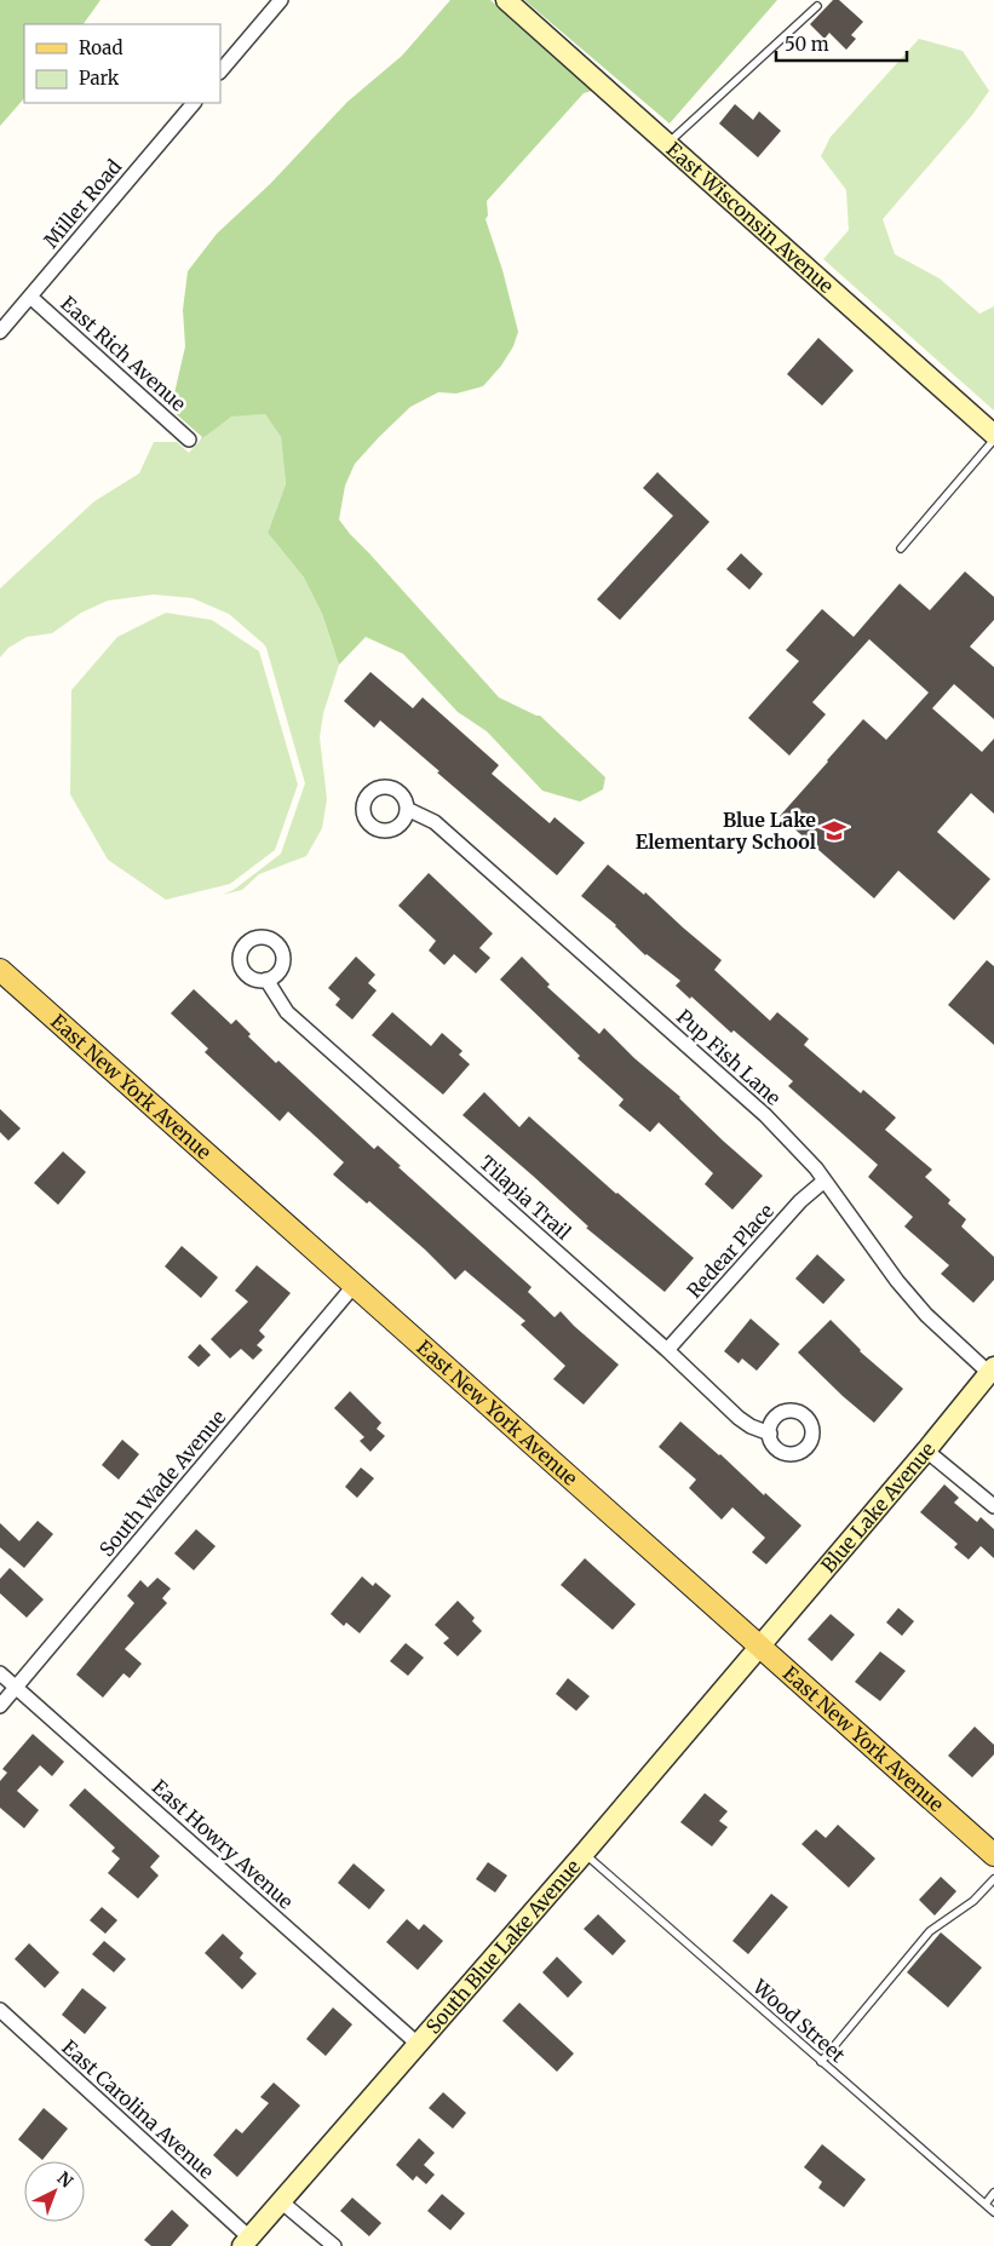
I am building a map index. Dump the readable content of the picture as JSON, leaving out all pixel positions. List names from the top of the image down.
{
  "streets": {
    "main road": [
      "East Wisconsin Avenue",
      "East New York Avenue",
      "Blue Lake Avenue",
      "South Blue Lake Avenue"
    ],
    "street": [
      "Miller Road",
      "East Rich Avenue",
      "Pup Fish Lane",
      "Tilapia Trail",
      "Redear Place",
      "South Wade Avenue",
      "East Howry Avenue",
      "East Carolina Avenue"
    ],
    "lane": ["Wood Street"]
  },
  "crossings": [
    ["Miller Road", "East Rich Avenue"],
    ["Pup Fish Lane", "Redear Place"],
    ["Pup Fish Lane", "Blue Lake Avenue"],
    ["East New York Avenue", "South Wade Avenue"],
    ["East New York Avenue", "Blue Lake Avenue"],
    ["East New York Avenue", "South Blue Lake Avenue"],
    ["Tilapia Trail", "Redear Place"],
    ["South Wade Avenue", "East Howry Avenue"],
    ["Blue Lake Avenue", "South Blue Lake Avenue"],
    ["East Howry Avenue", "South Blue Lake Avenue"],
    ["South Blue Lake Avenue", "Wood Street"],
    ["South Blue Lake Avenue", "East Carolina Avenue"]
  ],
  "places": {
    "school or university": ["Blue Lake Elementary School"]
  },
  "legend": ["Road", "Park"],
  "scale_bar": "50 m",
  "north": "top right"
}
